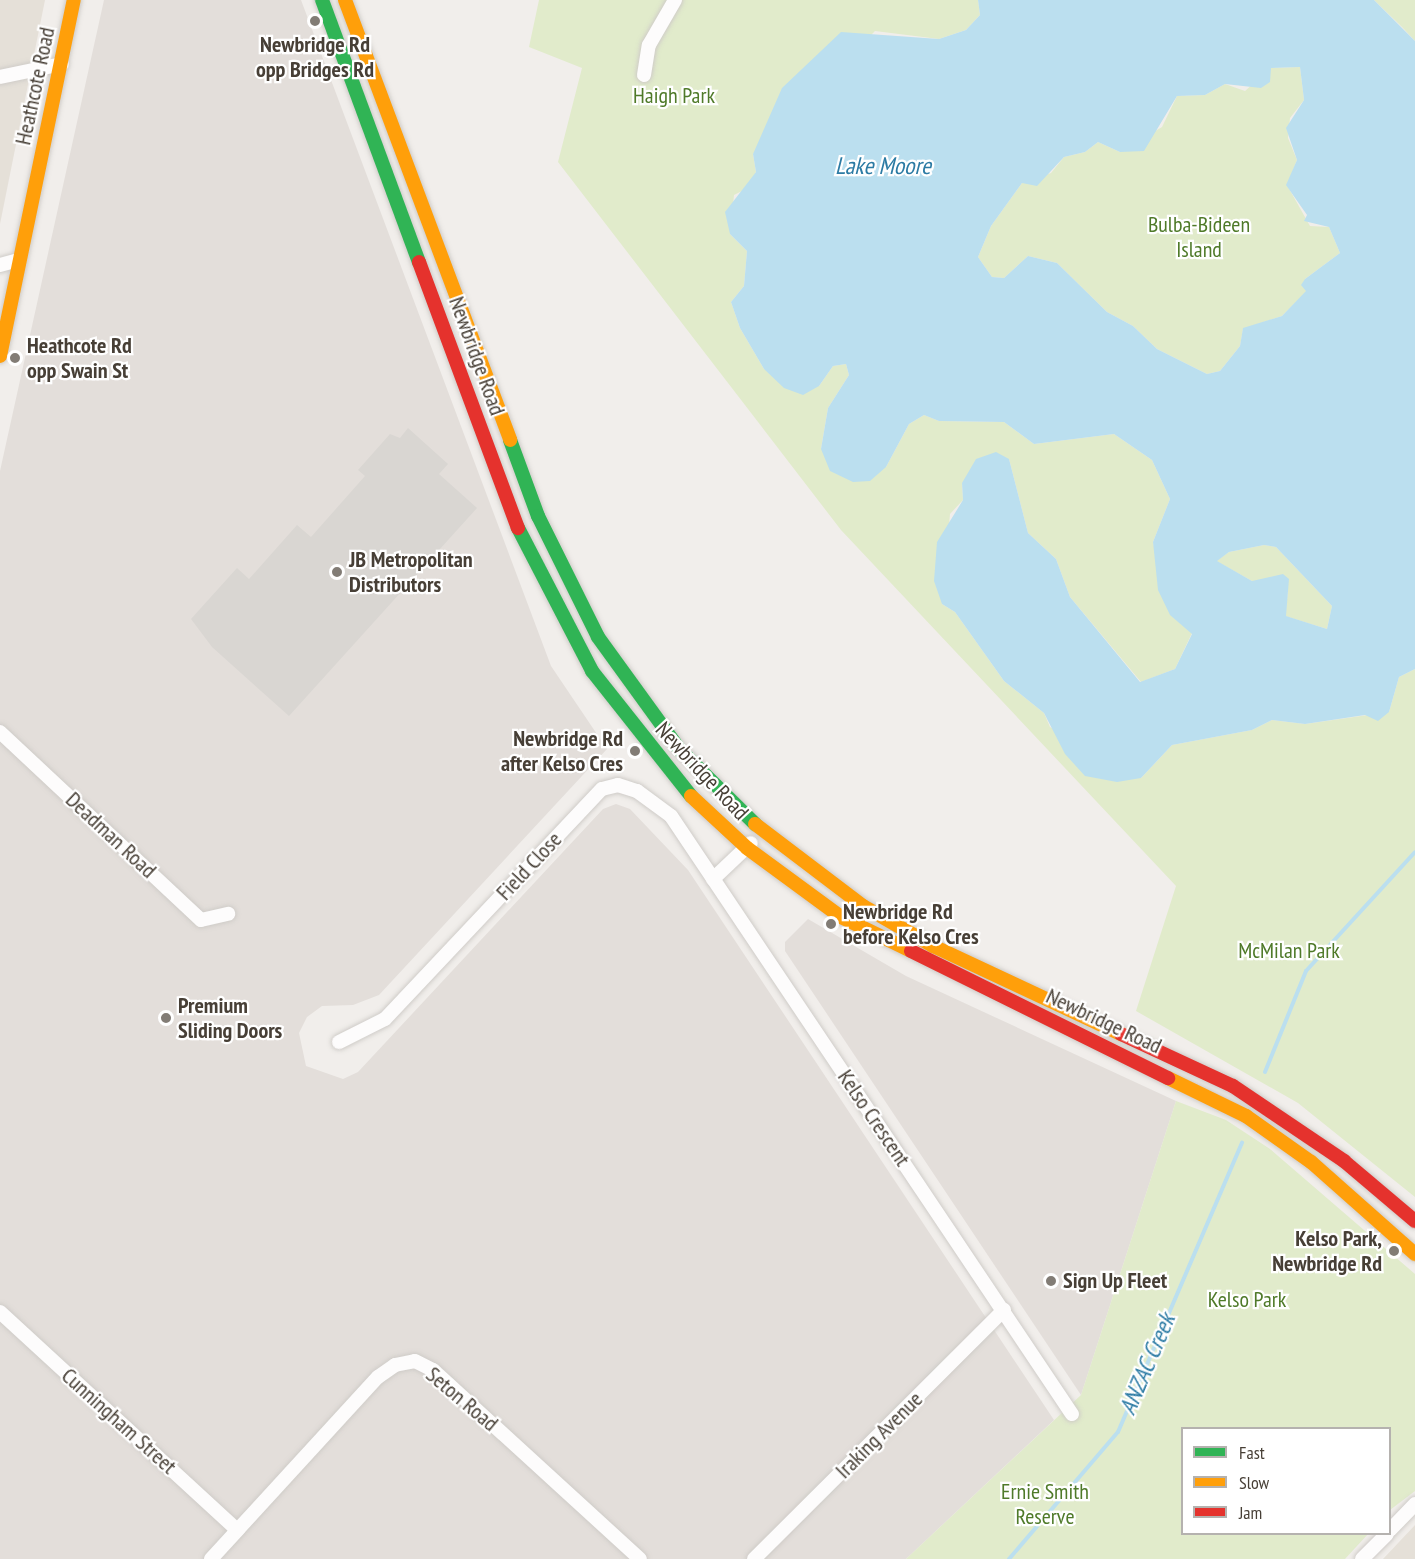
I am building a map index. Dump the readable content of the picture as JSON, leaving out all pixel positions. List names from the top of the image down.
{
  "streets": {
    "main road": ["Heathcote Road", "Newbridge Road"],
    "street": [
      "Deadman Road",
      "Field Close",
      "Kelso Crescent",
      "Seton Road",
      "Cunningham Street",
      "Iraking Avenue"
    ]
  },
  "crossings": [
    ["Field Close", "Kelso Crescent"],
    ["Kelso Crescent", "Iraking Avenue"],
    ["Seton Road", "Cunningham Street"]
  ],
  "water": ["Lake Moore", "ANZAC Creek"],
  "parks": [
    "Haigh Park",
    "Bulba-Bideen Island",
    "McMilan Park",
    "Kelso Park",
    "Ernie Smith Reserve"
  ],
  "places": [
    "Newbridge Rd opp Bridges Rd",
    "Heathcote Rd opp Swain St",
    "JB Metropolitan Distributors",
    "Newbridge Rd after Kelso Cres",
    "Newbridge Rd before Kelso Cres",
    "Premium Sliding Doors",
    "Kelso Park, Newbridge Rd",
    "Sign Up Fleet"
  ],
  "legend": ["Fast", "Slow", "Jam"]
}
